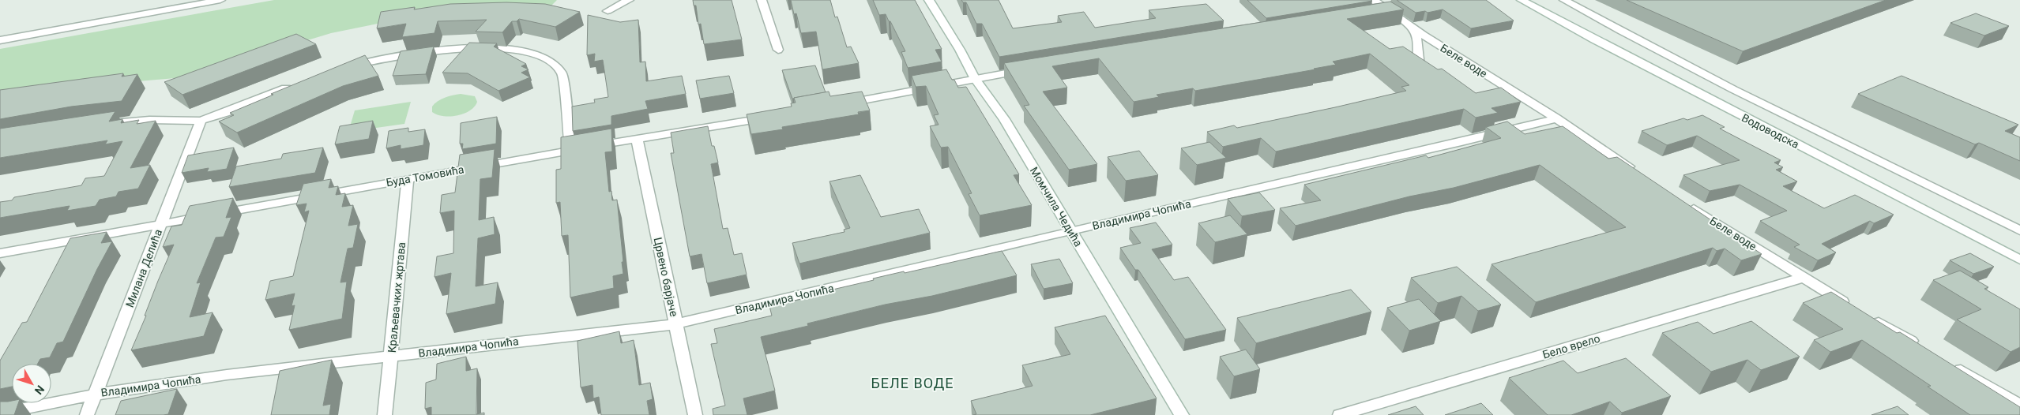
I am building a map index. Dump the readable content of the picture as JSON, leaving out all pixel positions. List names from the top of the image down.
{
  "streets": {
    "street": [
      "Беле воде",
      "Водоводска",
      "Буда Томовића",
      "Момчила Чедића",
      "Владимира Чопића",
      "Милана Делића",
      "Црвено барјаче",
      "Краљевачких жртава",
      "Бело врело"
    ]
  },
  "crossings": [
    ["Беле воде", "Владимира Чопића"],
    ["Беле воде", "Бело врело"],
    ["Буда Томовића", "Милана Делића"],
    ["Буда Томовића", "Црвено барјаче"],
    ["Буда Томовића", "Краљевачких жртава"],
    ["Момчила Чедића", "Владимира Чопића"],
    ["Владимира Чопића", "Милана Делића"],
    ["Владимира Чопића", "Црвено барјаче"],
    ["Владимира Чопића", "Краљевачких жртава"]
  ],
  "districts": ["БЕЛЕ ВОДЕ"],
  "north": "bottom right"
}
